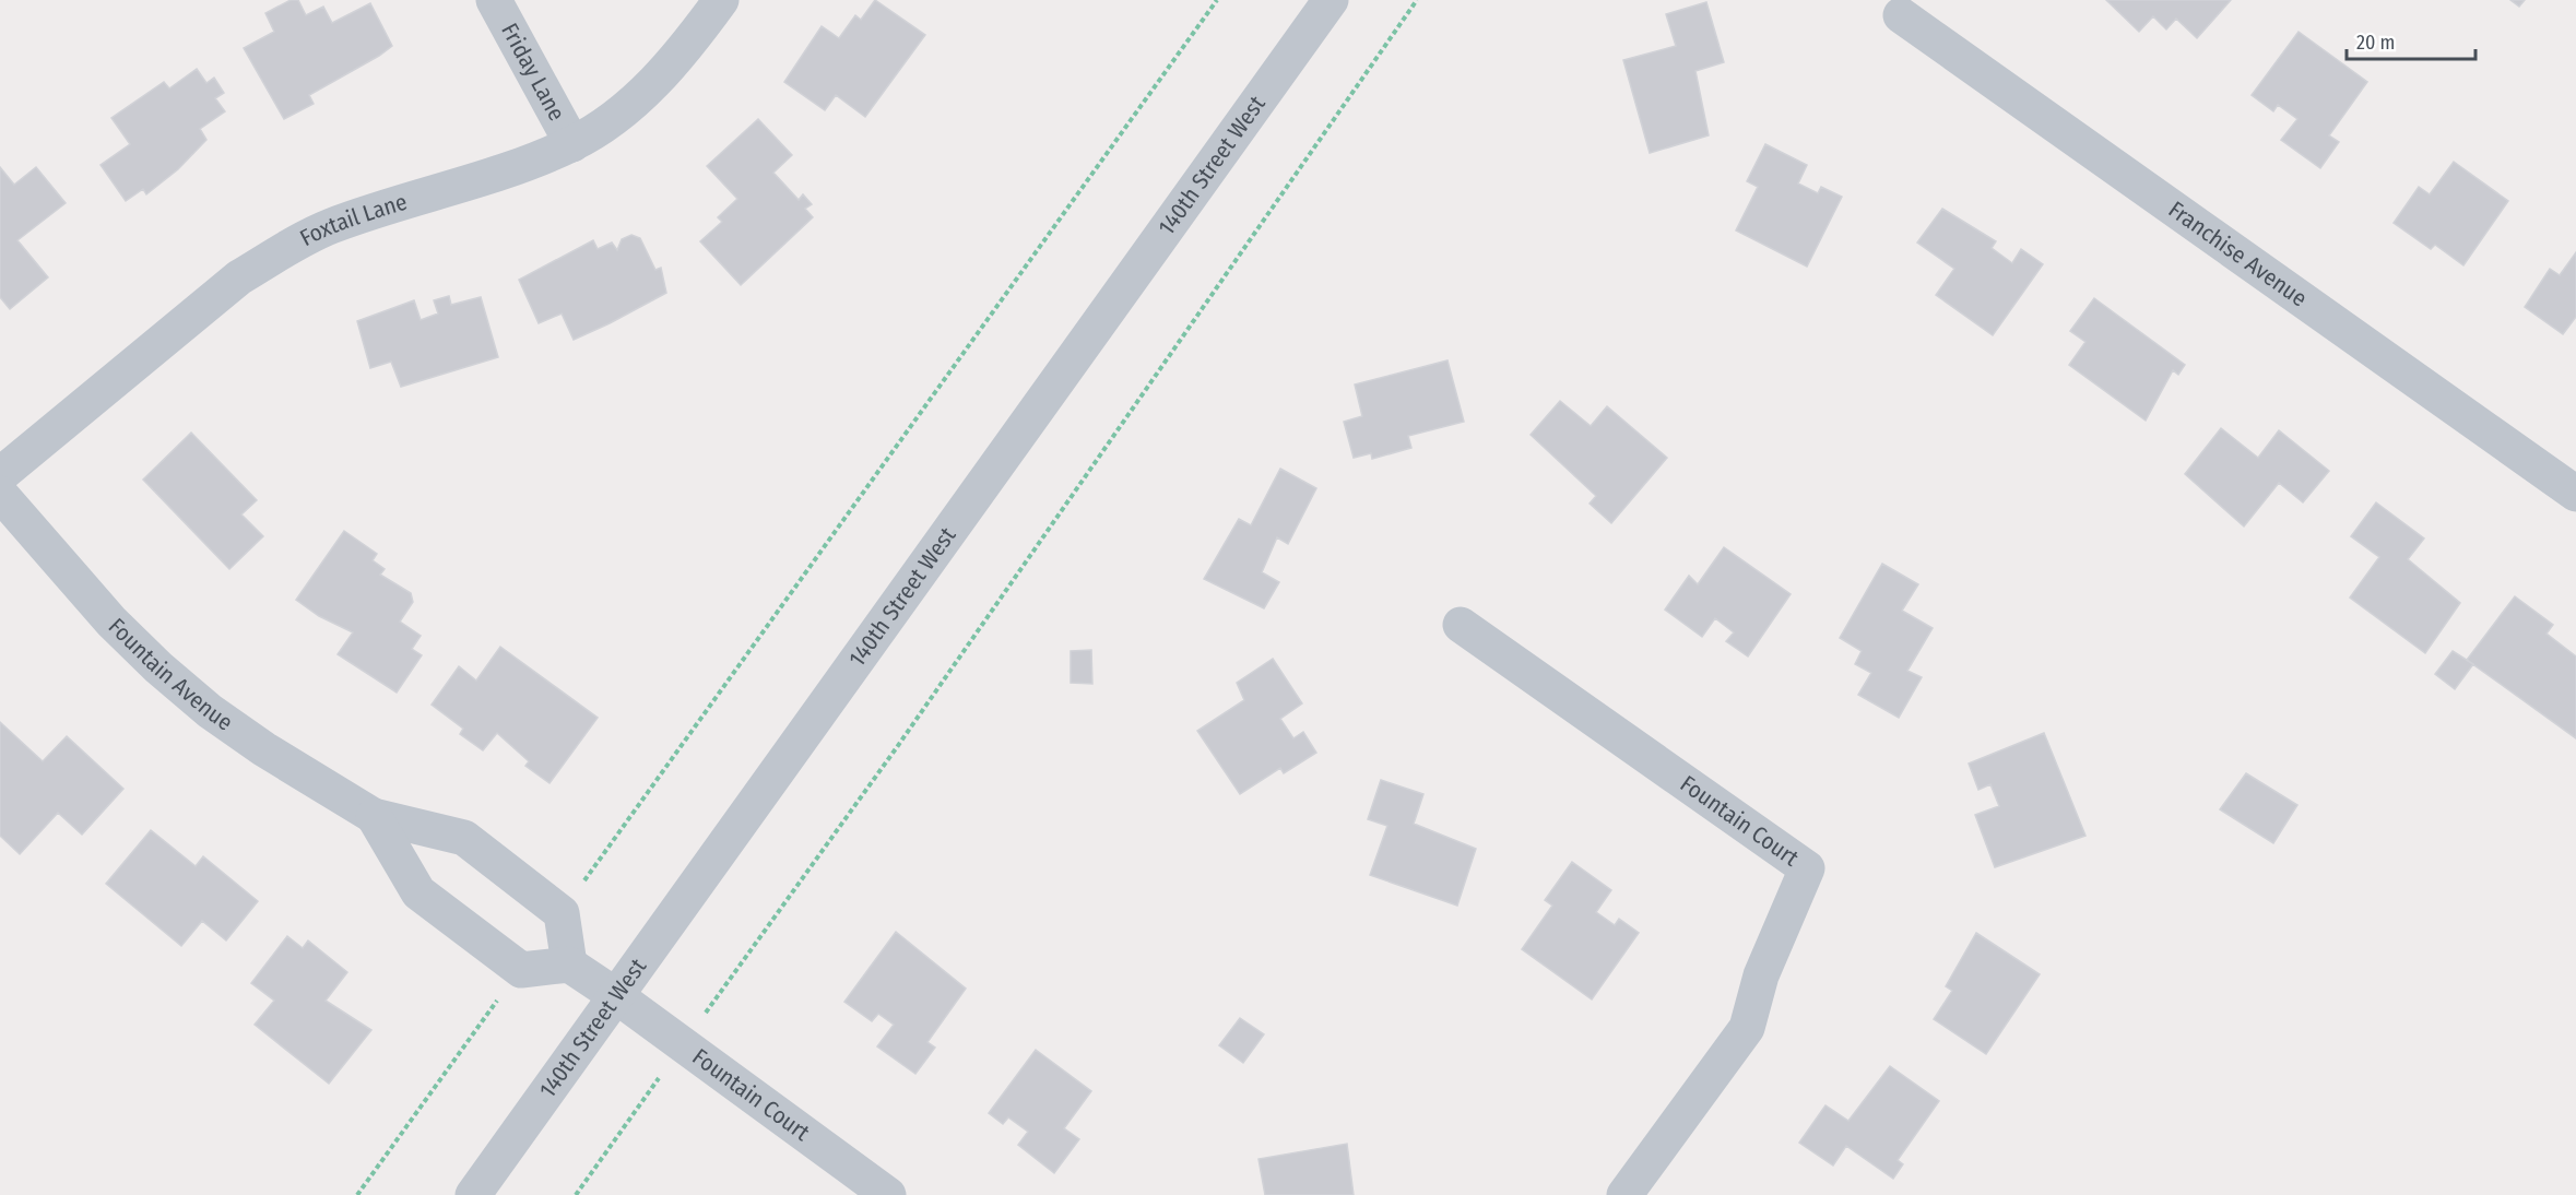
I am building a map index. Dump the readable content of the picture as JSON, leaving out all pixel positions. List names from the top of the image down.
{
  "streets": {
    "street": [
      "Friday Lane",
      "140th Street West",
      "Foxtail Lane",
      "Franchise Avenue",
      "Fountain Avenue",
      "Fountain Court"
    ]
  },
  "crossings": [
    ["Friday Lane", "Foxtail Lane"],
    ["140th Street West", "Fountain Court"]
  ],
  "scale_bar": "20 m"
}
